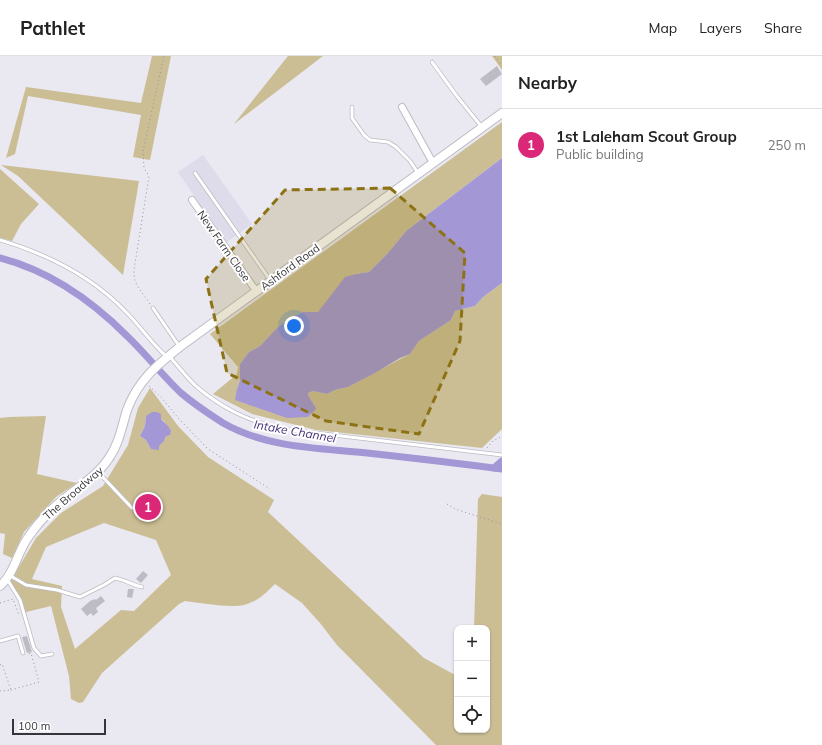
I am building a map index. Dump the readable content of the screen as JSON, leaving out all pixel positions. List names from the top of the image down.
{
  "streets": {
    "main road": ["Ashford Road", "The Broadway"],
    "street": ["New Farm Close"]
  },
  "crossings": [
    ["New Farm Close", "Ashford Road"],
    ["Ashford Road", "The Broadway"]
  ],
  "water": ["Intake Channel"],
  "scale_bar": "100 m",
  "page": {
    "header": "Pathlet",
    "nav": ["Map", "Layers", "Share"],
    "heading": "Nearby",
    "list": [
      {
        "mark": "1",
        "name": "1st Laleham Scout Group",
        "note": "Public building",
        "value": "250 m"
      }
    ],
    "pins": "1",
    "map_buttons": ["+", "−"],
    "scale": "100 m"
  }
}
